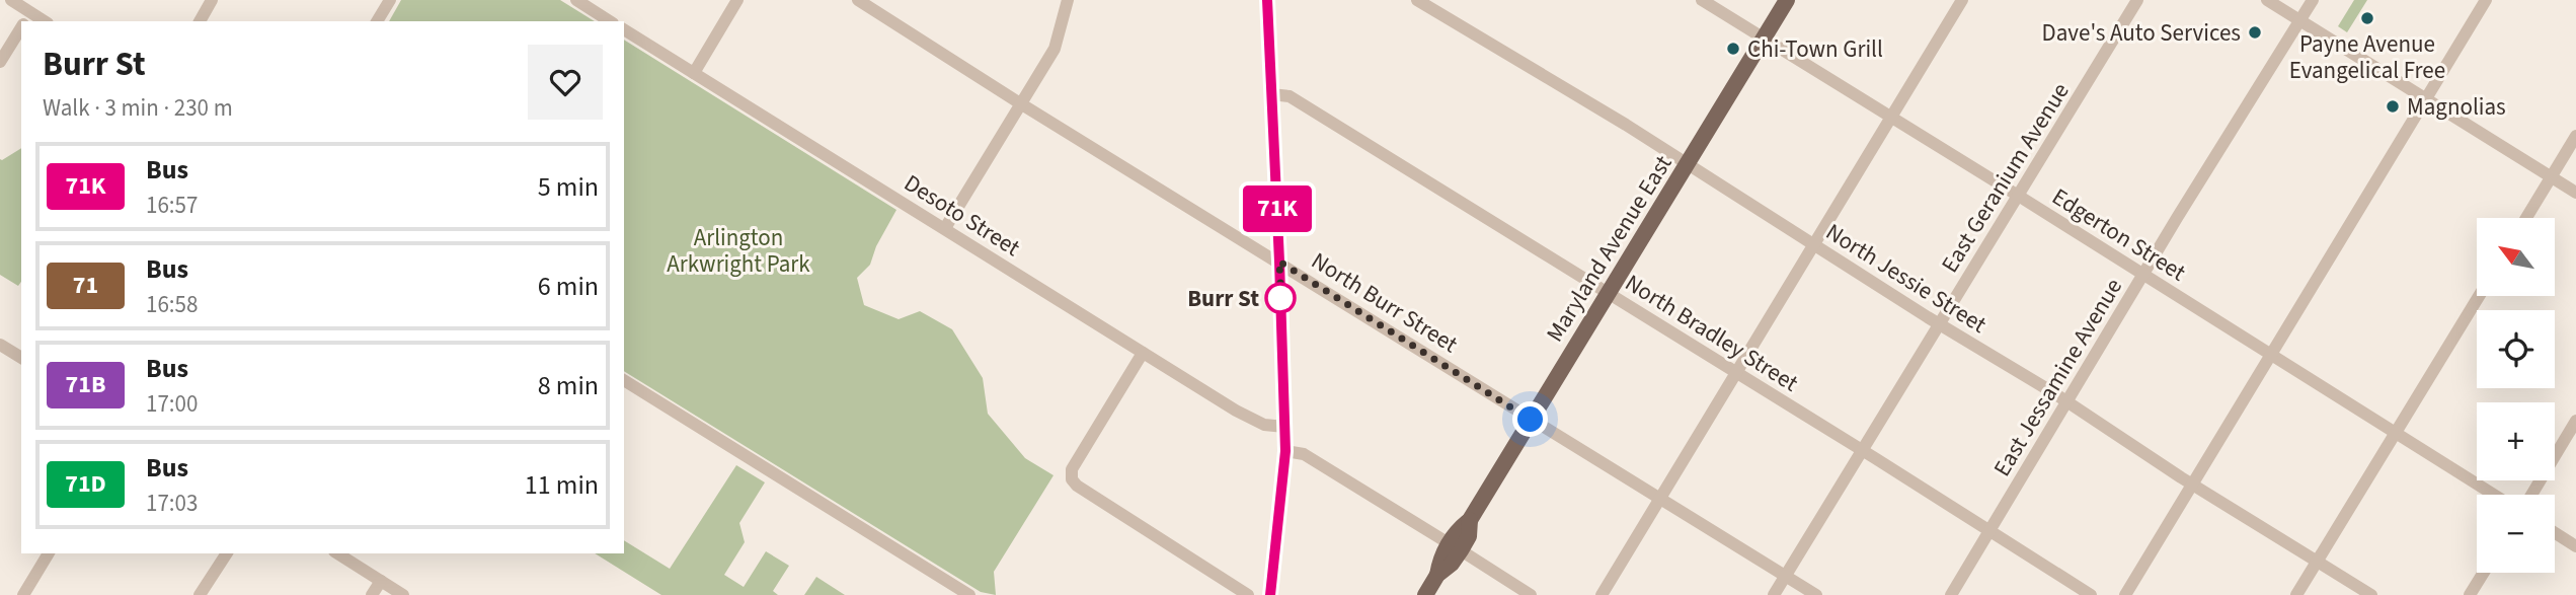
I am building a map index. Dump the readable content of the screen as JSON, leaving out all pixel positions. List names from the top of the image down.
{
  "streets": {
    "main road": ["Maryland Avenue East"],
    "street": [
      "East Geranium Avenue",
      "Desoto Street",
      "Edgerton Street",
      "North Jessie Street",
      "North Burr Street",
      "North Bradley Street",
      "East Jessamine Avenue"
    ]
  },
  "crossings": [
    ["East Geranium Avenue", "Edgerton Street"],
    ["East Geranium Avenue", "North Jessie Street"],
    ["East Geranium Avenue", "North Burr Street"],
    ["East Geranium Avenue", "North Bradley Street"],
    ["Edgerton Street", "Maryland Avenue East"],
    ["Edgerton Street", "East Jessamine Avenue"],
    ["Maryland Avenue East", "North Jessie Street"],
    ["Maryland Avenue East", "North Burr Street"],
    ["Maryland Avenue East", "North Bradley Street"],
    ["North Jessie Street", "East Jessamine Avenue"],
    ["North Bradley Street", "East Jessamine Avenue"]
  ],
  "parks": ["Arlington Arkwright Park"],
  "places": [
    "Payne Avenue Evangelical Free",
    "Dave's Auto Services",
    "Chi-Town Grill",
    "Magnolias",
    "Burr St"
  ],
  "lines": ["bus line 71K"],
  "north": "top left",
  "page": {
    "on_map": "71K",
    "heading": ["Burr St", "Walk · 3 min · 230 m"],
    "list": [
      {
        "mark": "71K",
        "name": "Bus",
        "note": "16:57",
        "value": "5 min"
      },
      {
        "mark": "71",
        "name": "Bus",
        "note": "16:58",
        "value": "6 min"
      },
      {
        "mark": "71B",
        "name": "Bus",
        "note": "17:00",
        "value": "8 min"
      },
      {
        "mark": "71D",
        "name": "Bus",
        "note": "17:03",
        "value": "11 min"
      }
    ],
    "map_buttons": ["+", "−"]
  }
}
